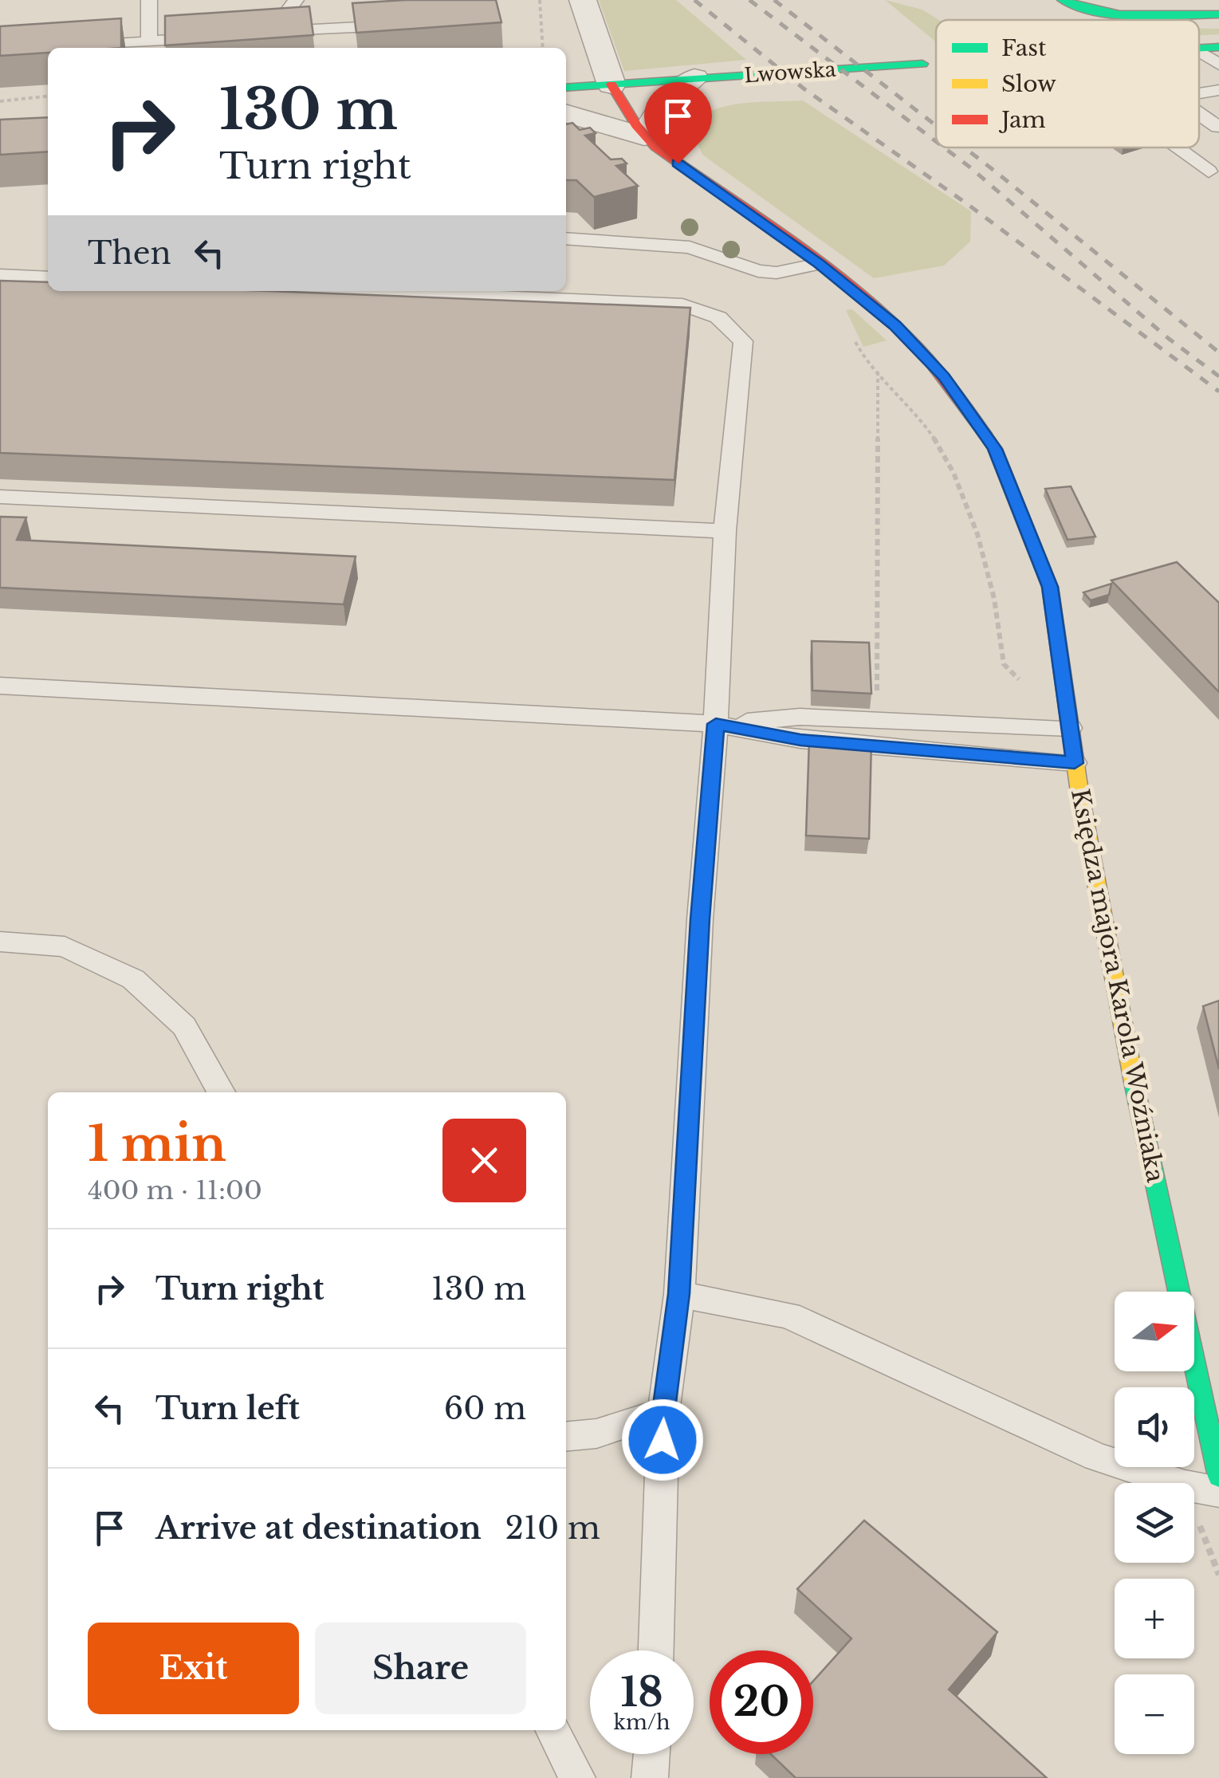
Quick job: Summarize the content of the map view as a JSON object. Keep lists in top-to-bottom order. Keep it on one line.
{"streets":{"street":["Lwowska","Księdza majora Karola Woźniaka"]},"crossings":[["Lwowska","Księdza majora Karola Woźniaka"]],"legend":["Fast","Slow","Jam"],"north":"right","page":{"turn":["130 m","Turn right"],"then":"Then","heading":["1 min","400 m · 11:00"],"list":[{"name":"Turn right","value":"130 m"},{"name":"Turn left","value":"60 m"},{"name":"Arrive at destination","value":"210 m"}],"map_buttons":["+","−"],"buttons":["Exit","Share"],"speed":"18 km/h","limit":"20"}}
